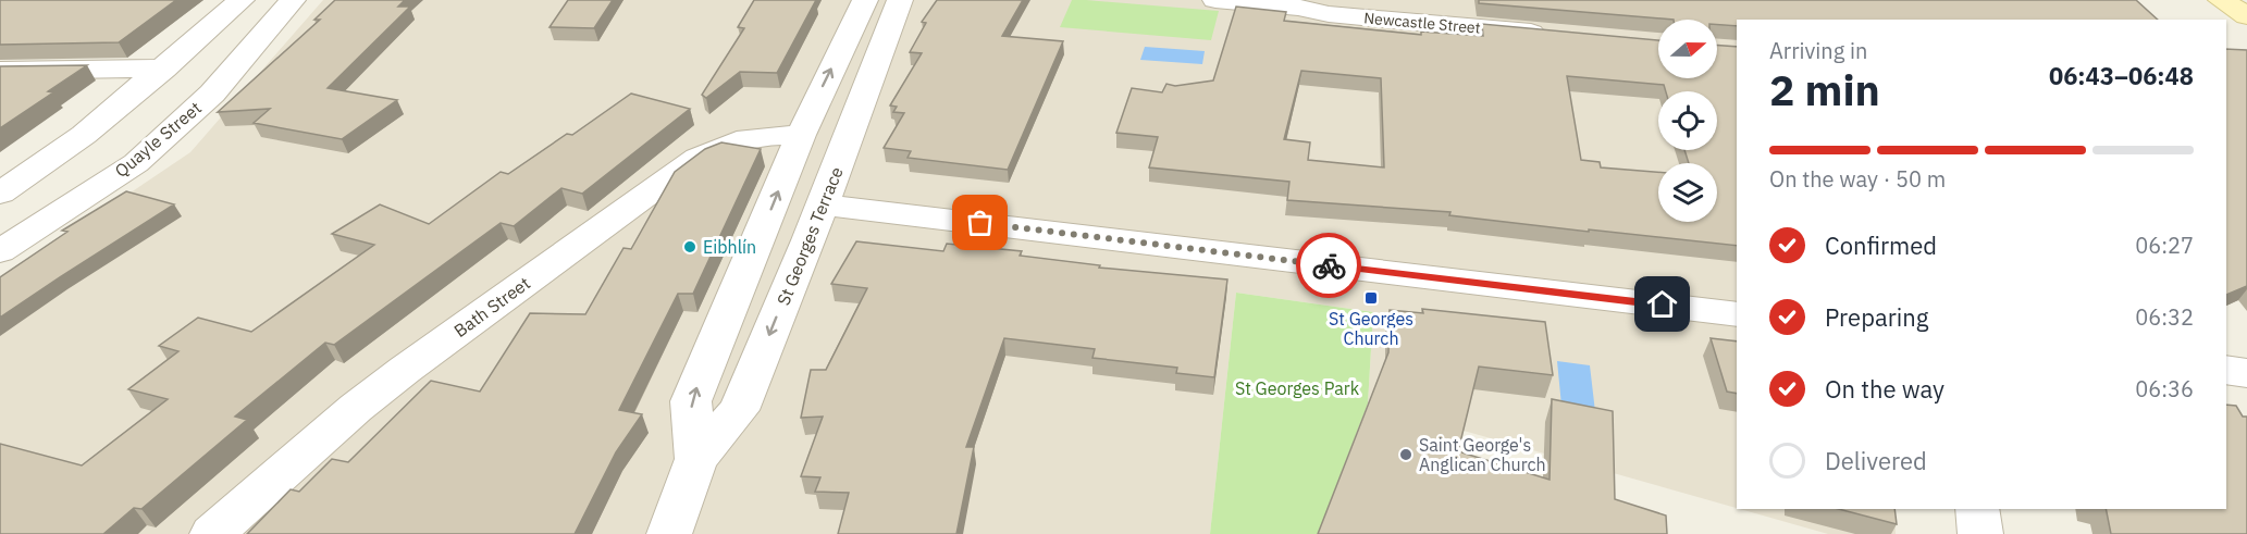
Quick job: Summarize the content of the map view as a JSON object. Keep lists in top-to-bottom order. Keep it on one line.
{"streets":{"street":["Newcastle Street","Quayle Street","St Georges Terrace","Bath Street"]},"crossings":[["St Georges Terrace","Bath Street"]],"parks":["St Georges Park"],"places":{"other":["Eibhlín","Saint George's Anglican Church"],"transit":["St Georges Church"]},"north":"right","page":{"heading":["2 min","Arriving in","06:43–06:48"],"bar":"On the way · 50 m","list":[["Confirmed","06:27"],["Preparing","06:32"],["On the way","06:36"],"Delivered"]}}
